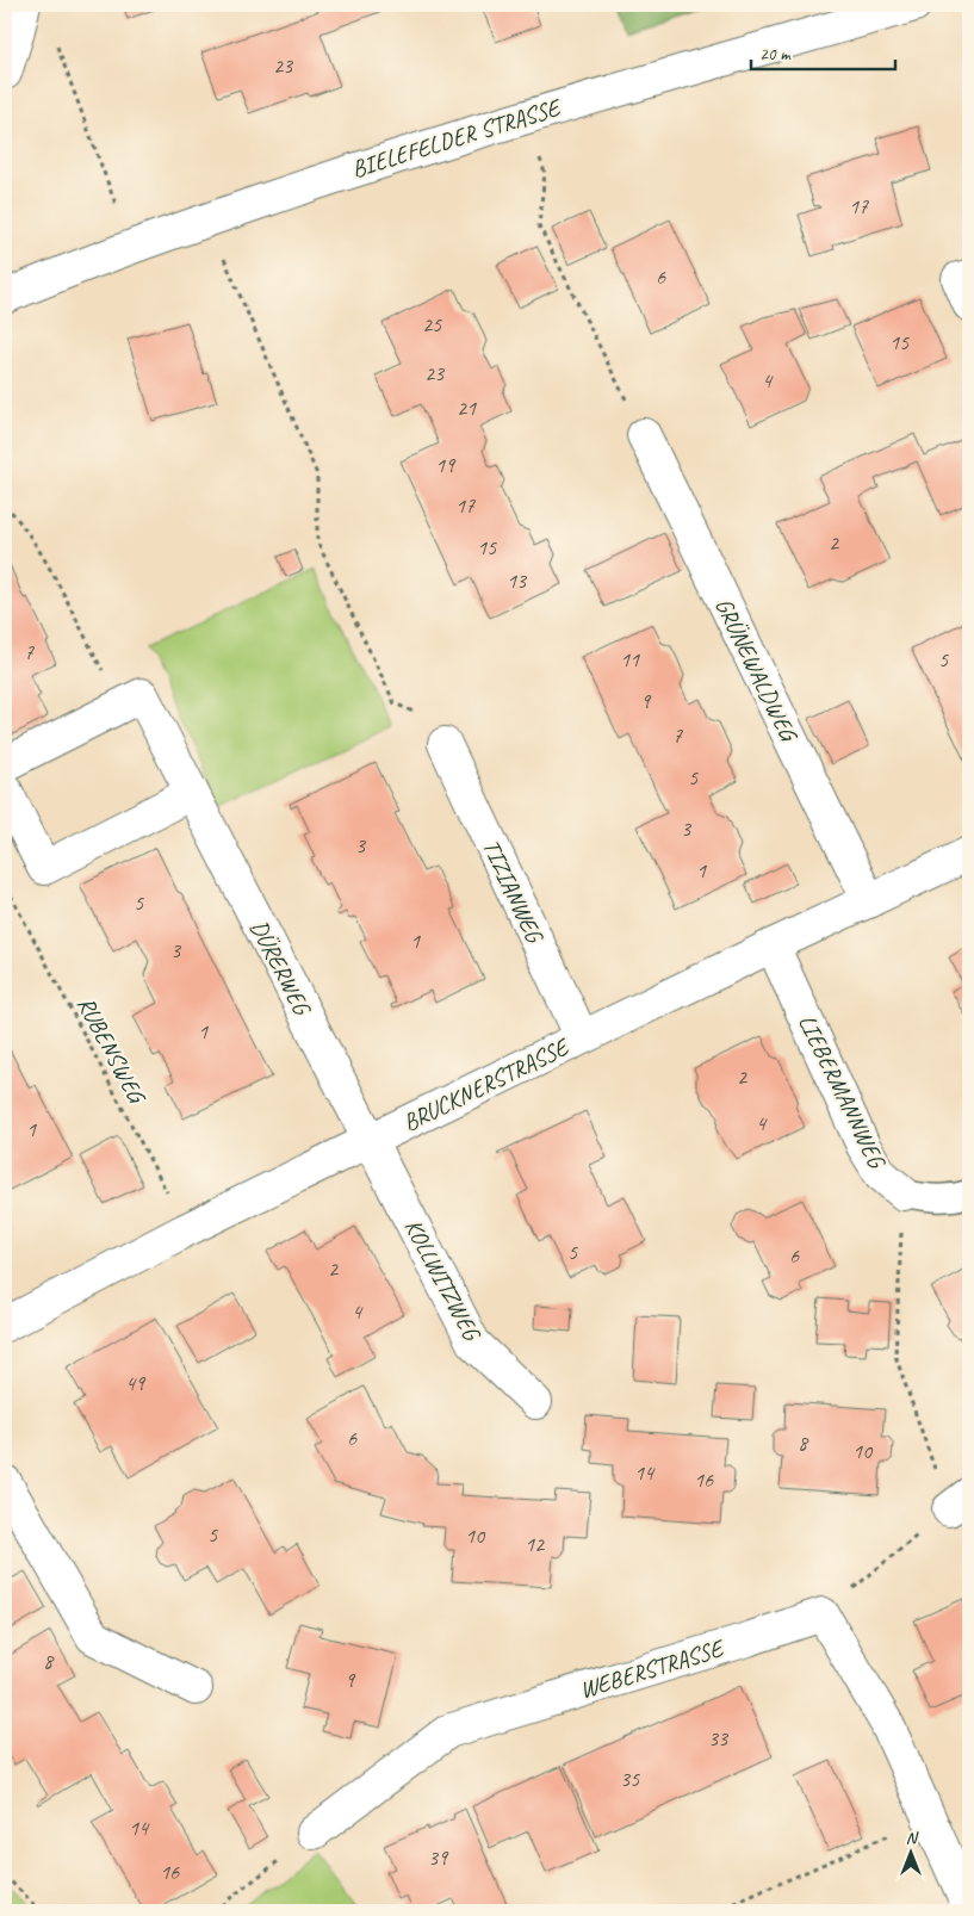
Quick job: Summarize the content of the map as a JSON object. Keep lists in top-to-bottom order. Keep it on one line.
{"streets":{"street":["BIELEFELDER STRASSE","GRÜNEWALDWEG","TIZIANWEG","DÜRERWEG","BRUCKNERSTRASSE","LIEBERMANNWEG","KOLLWITZWEG","WEBERSTRASSE"],"path":["RUBENSWEG"]},"crossings":[["GRÜNEWALDWEG","BRUCKNERSTRASSE"],["TIZIANWEG","BRUCKNERSTRASSE"],["DÜRERWEG","BRUCKNERSTRASSE"],["DÜRERWEG","KOLLWITZWEG"],["RUBENSWEG","BRUCKNERSTRASSE"],["BRUCKNERSTRASSE","LIEBERMANNWEG"],["BRUCKNERSTRASSE","KOLLWITZWEG"]],"house_numbers":["23","17","6","25","15","23","4","21","19","17","2","15","13","7","11","5","9","7","5","3","3","1","5","1","3","1","2","4","1","5","6","2","4","49","6","8","10","14","16","5","10","12","8","9","33","35","14","39","16"],"scale_bar":"20 m","north":"top"}
